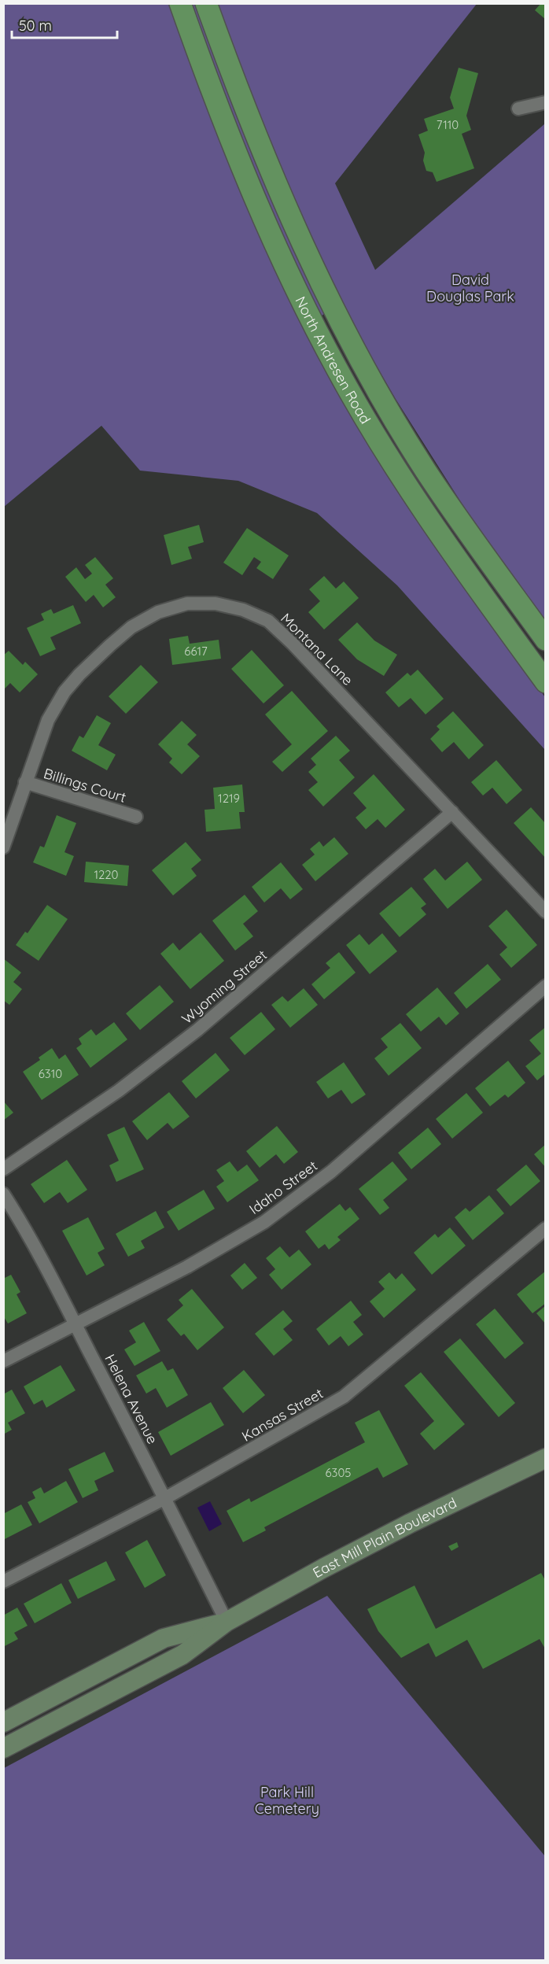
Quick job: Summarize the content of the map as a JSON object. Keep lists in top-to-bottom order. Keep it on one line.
{"streets":{"main road":["North Andresen Road","East Mill Plain Boulevard"],"street":["Montana Lane","Billings Court","Wyoming Street","Idaho Street","Helena Avenue","Kansas Street"]},"crossings":[["Montana Lane","Billings Court"],["Montana Lane","Wyoming Street"],["Idaho Street","Helena Avenue"],["Helena Avenue","Kansas Street"],["Helena Avenue","East Mill Plain Boulevard"]],"parks":["David Douglas Park","Park Hill Cemetery"],"house_numbers":["7110","6617","1219","1220","6310","6305"],"scale_bar":"50 m"}
